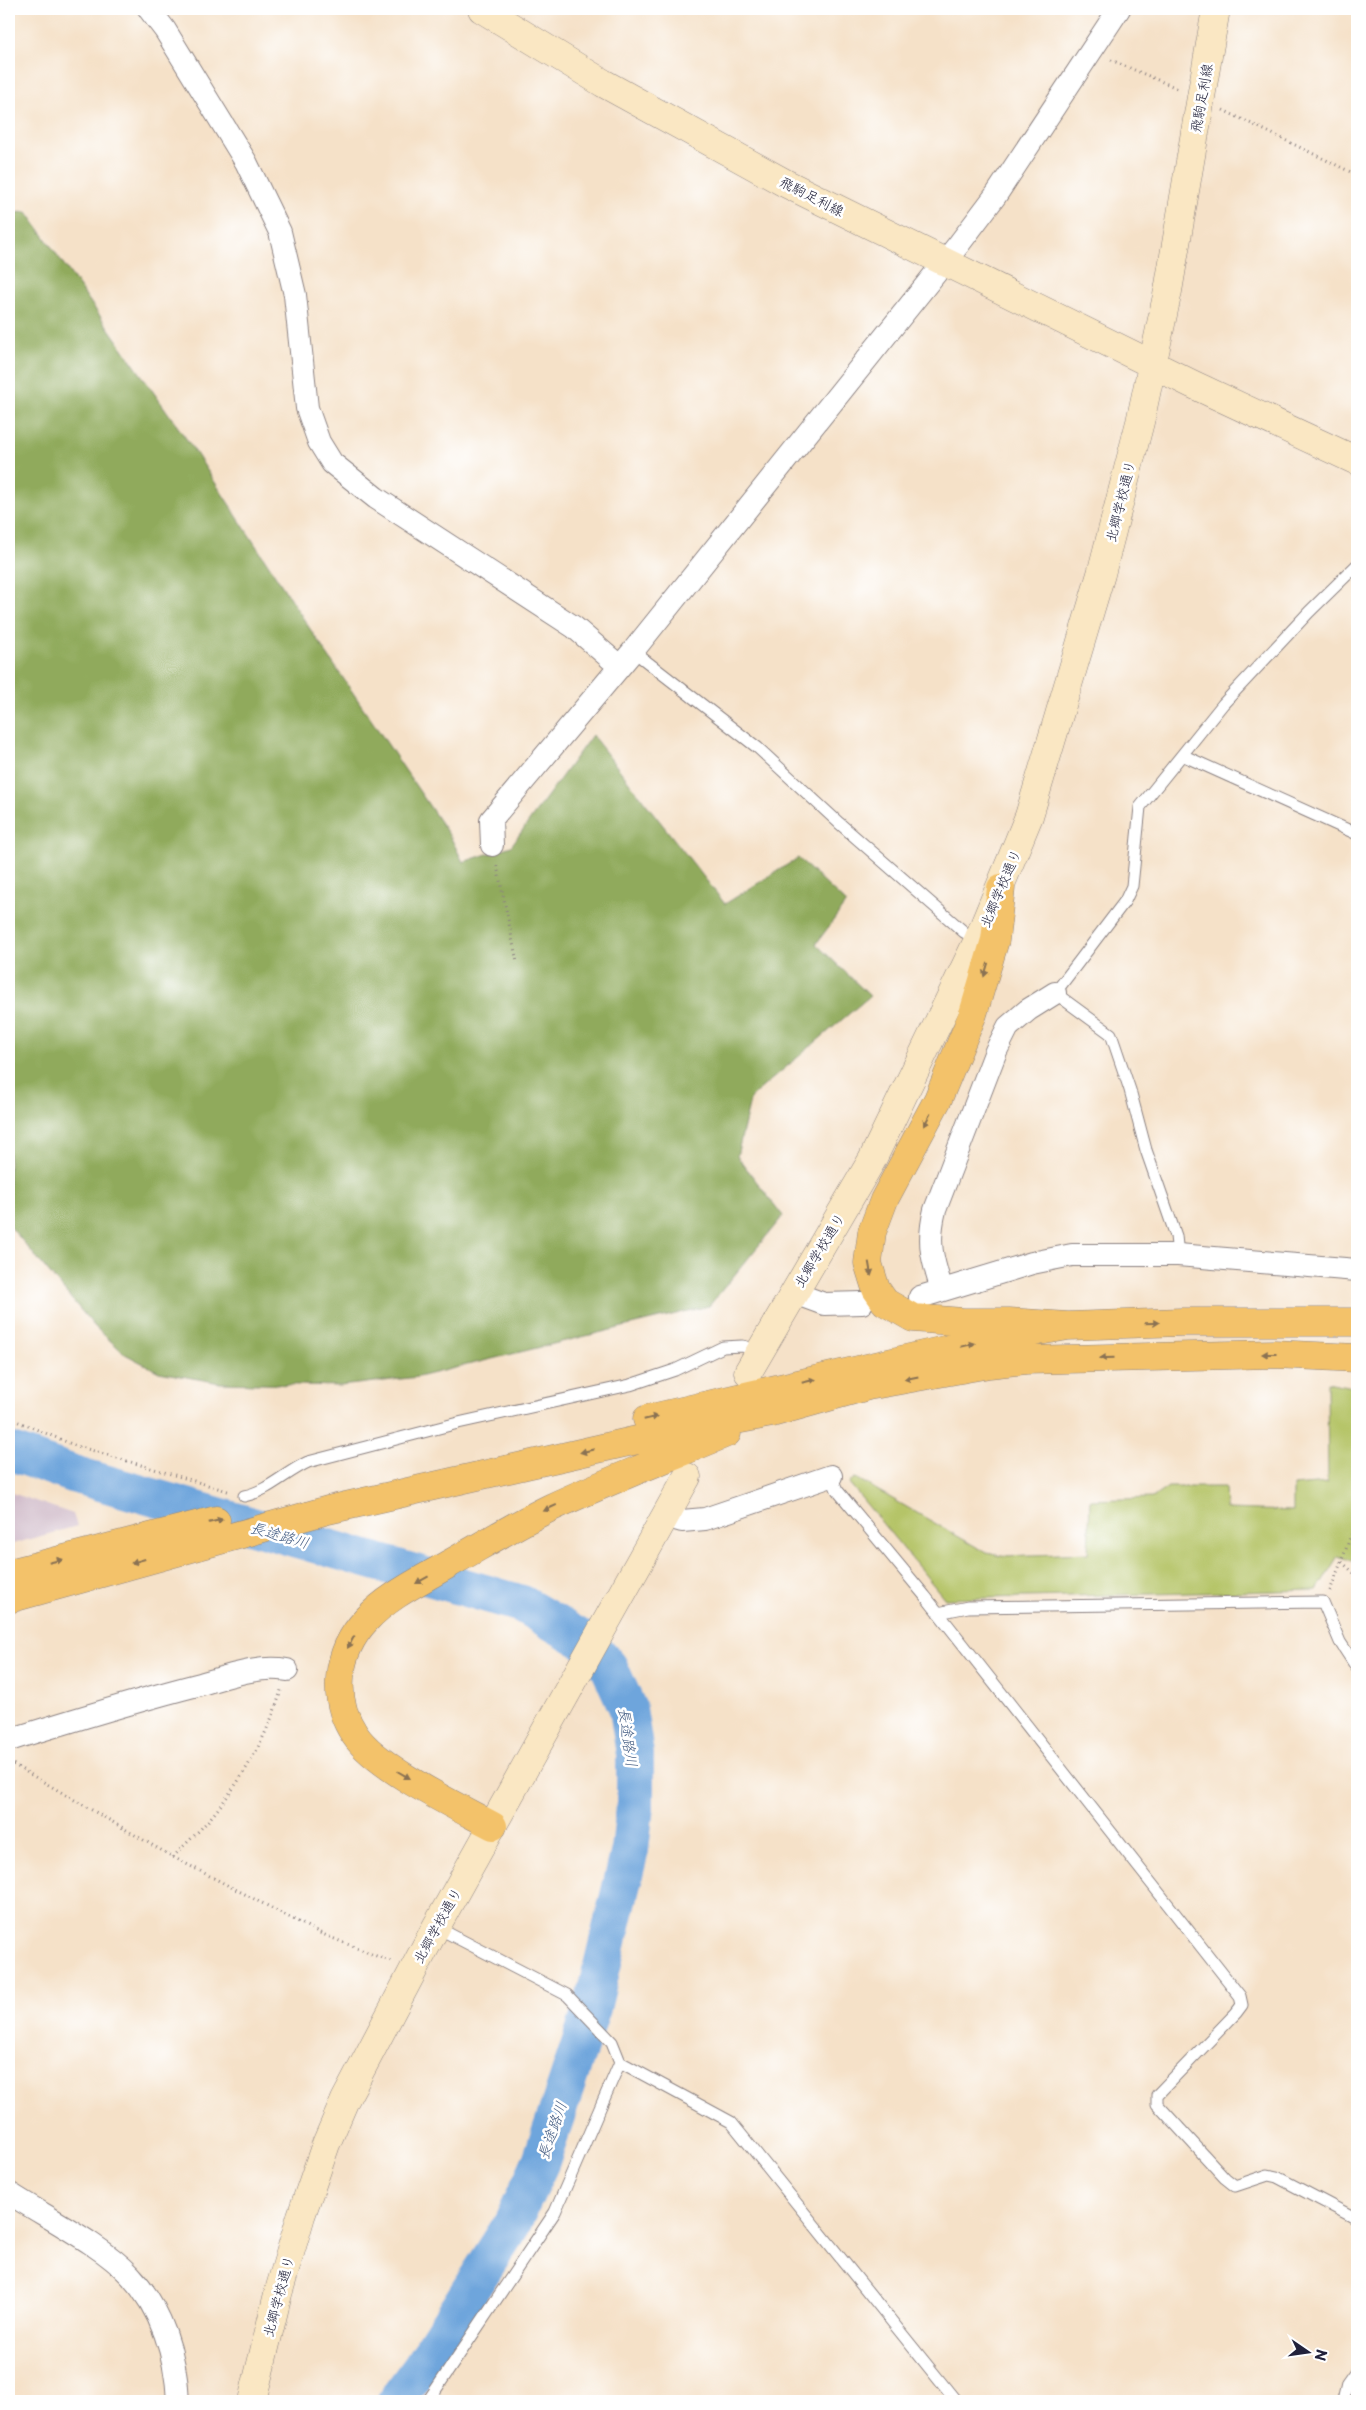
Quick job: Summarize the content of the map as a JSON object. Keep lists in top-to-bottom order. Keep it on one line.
{"streets":{"street":["飛駒足利線","北郷学校通り"]},"crossings":[["飛駒足利線","北郷学校通り"]],"water":["長途路川"],"north":"right"}
